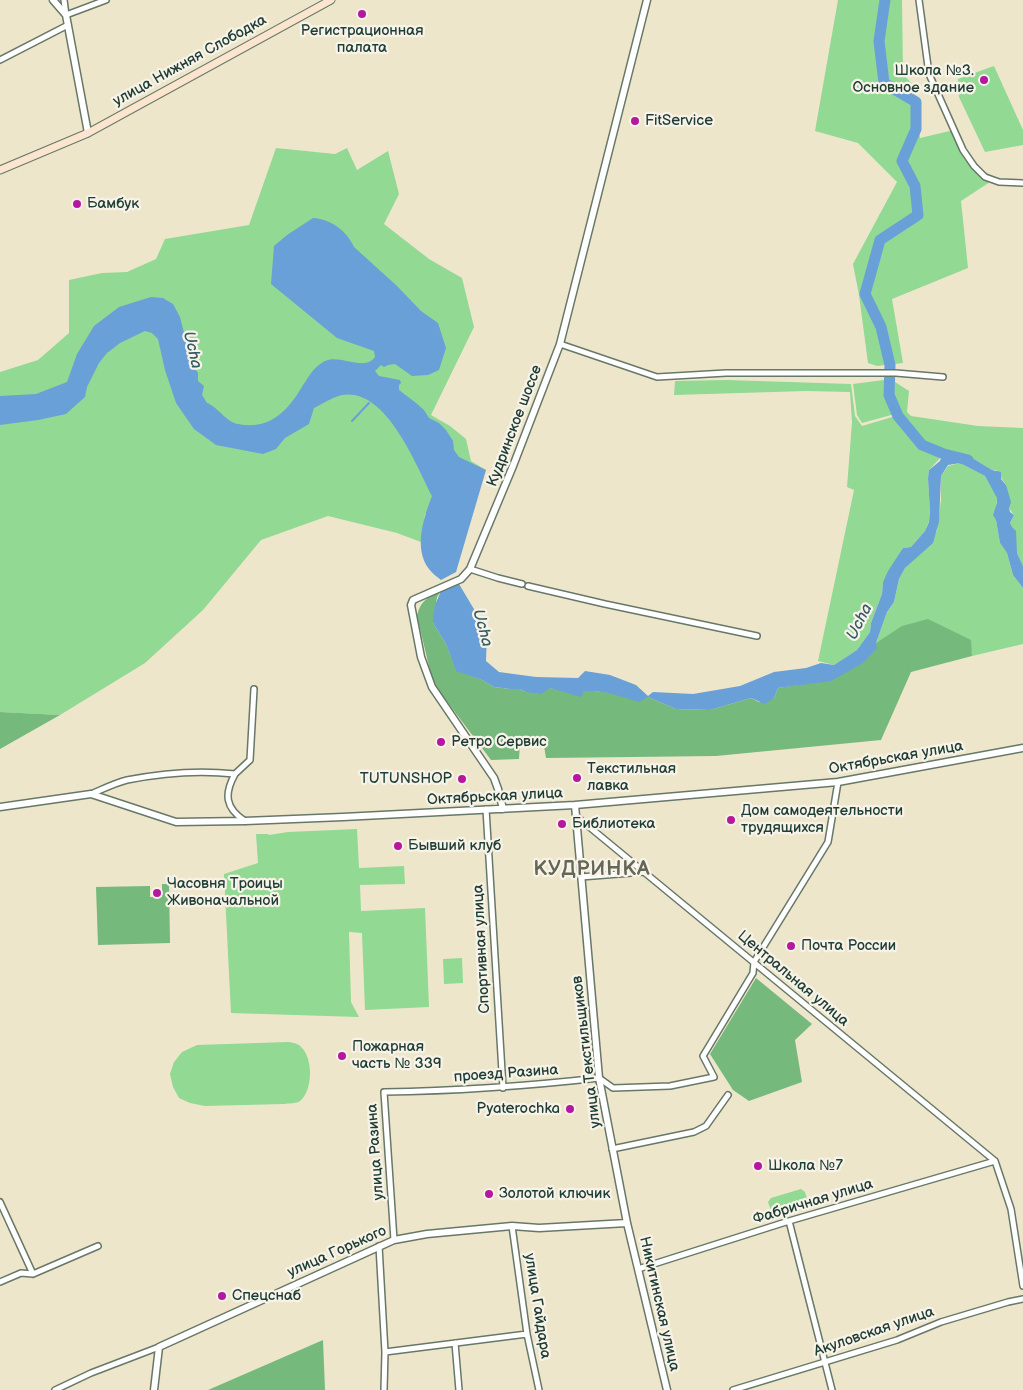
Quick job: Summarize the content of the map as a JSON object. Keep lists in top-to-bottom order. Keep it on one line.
{"streets":{"main road":["улица Нижняя Слободка"],"street":["Кудринское шоссе","Октябрьская улица","Спортивная улица","Центральная улица","улица Текстильщиков","проезд Разина","улица Разина","Фабричная улица","улица Горького","Никитинская улица","улица Гайдара","Акуловская улица"]},"crossings":[["Кудринское шоссе","Октябрьская улица"],["Октябрьская улица","Спортивная улица"],["Октябрьская улица","улица Текстильщиков"],["Спортивная улица","проезд Разина"],["Центральная улица","улица Текстильщиков"],["Центральная улица","Фабричная улица"],["улица Текстильщиков","проезд Разина"],["улица Текстильщиков","улица Горького"],["улица Текстильщиков","Никитинская улица"],["проезд Разина","улица Разина"],["улица Разина","улица Горького"],["Фабричная улица","Никитинская улица"],["улица Горького","Никитинская улица"],["улица Горького","улица Гайдара"]],"districts":["КУДРИНКА"],"water":["Ucha"],"places":["Регистрационная палата","Школа №3. Основное здание","FitService","Бамбук","Ретро Сервис","Текстильная лавка","TUTUNSHOP","Дом самодеятельности трудящихся","Библиотека","Бывший клуб","Часовня Троицы Живоначальной","Почта России","Пожарная часть № 339","Pyaterochka","Школа №7","Золотой ключик","Спецснаб"]}
